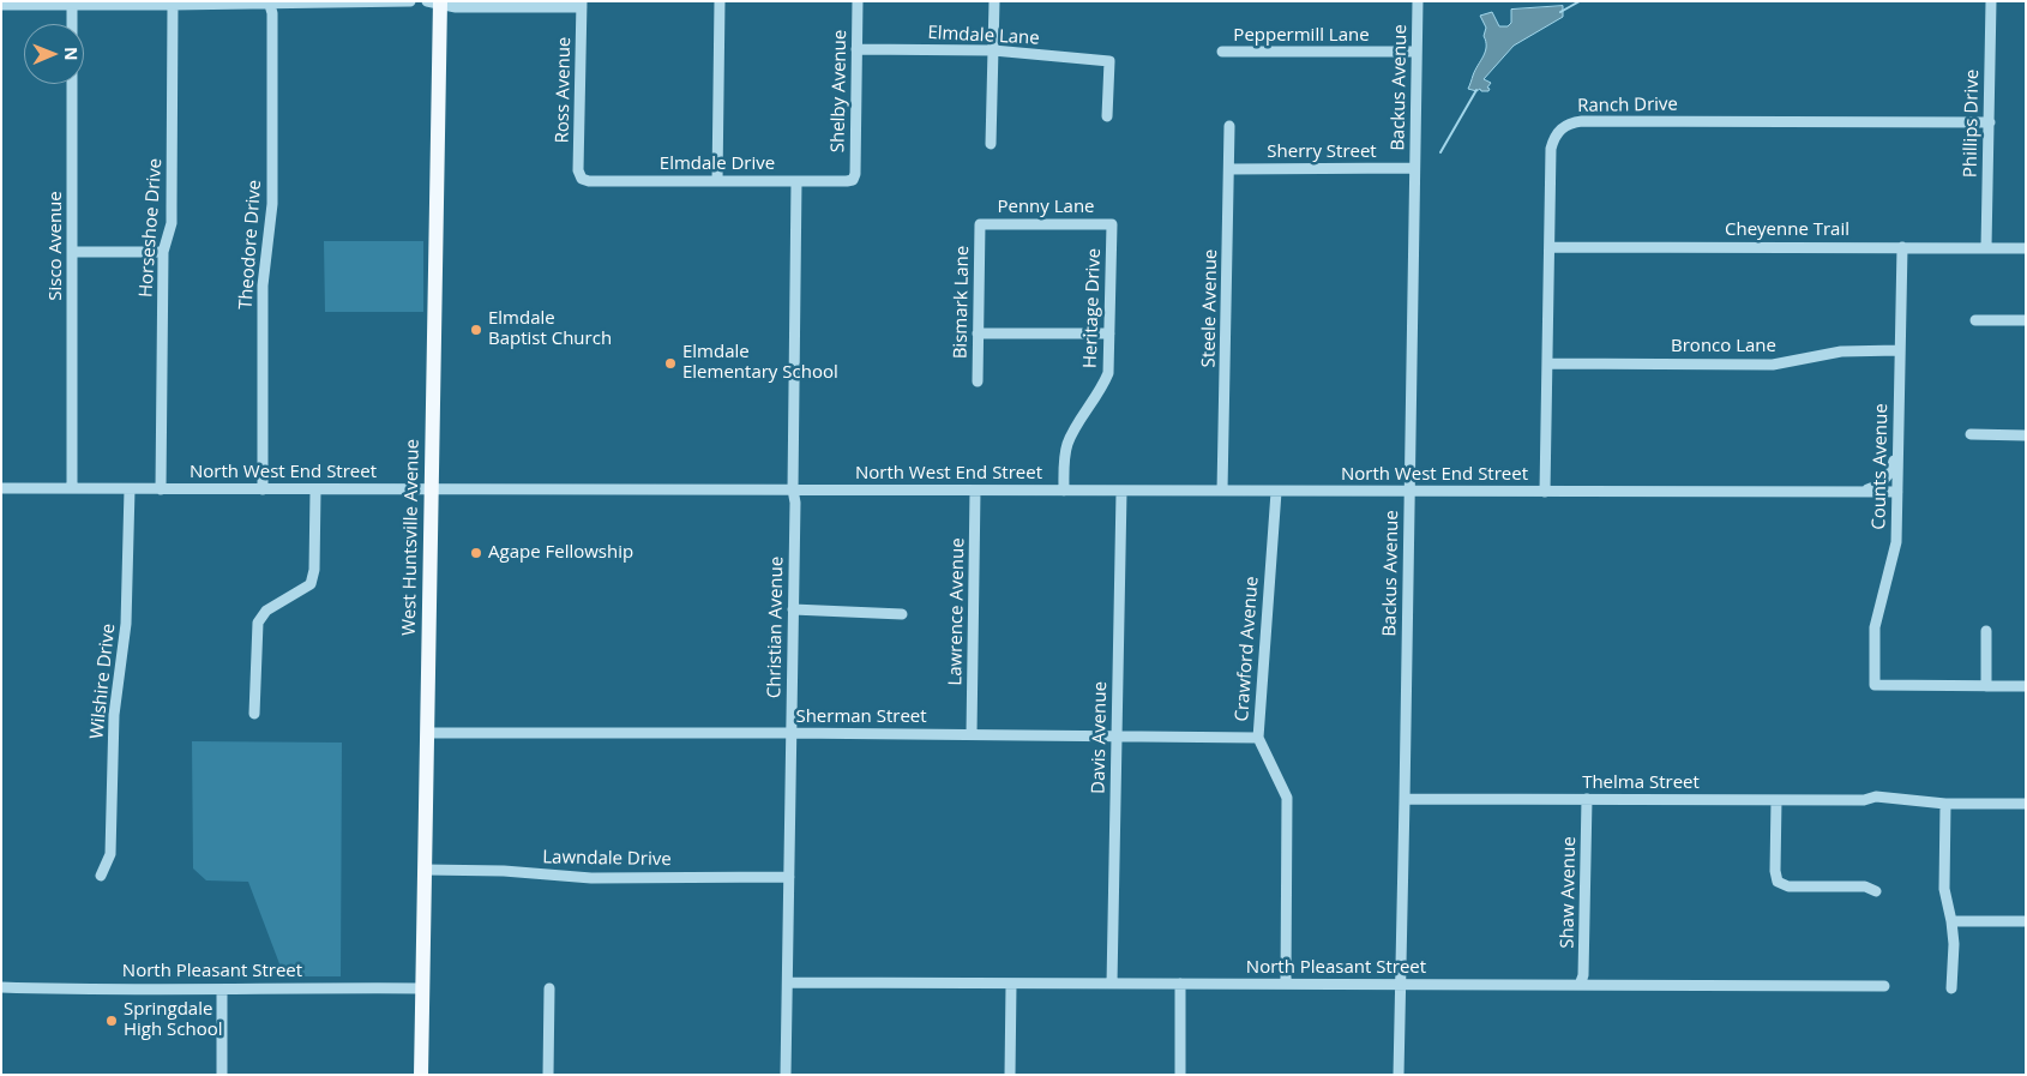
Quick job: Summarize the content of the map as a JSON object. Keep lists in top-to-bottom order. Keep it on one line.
{"streets":{"main road":["West Huntsville Avenue"],"street":["Elmdale Lane","Peppermill Lane","Backus Avenue","Ross Avenue","Shelby Avenue","Ranch Drive","Phillips Drive","Sherry Street","Elmdale Drive","Penny Lane","Horseshoe Drive","Cheyenne Trail","Theodore Drive","Sisco Avenue","Bismark Lane","Heritage Drive","Steele Avenue","Bronco Lane","Counts Avenue","North West End Street","Lawrence Avenue","Christian Avenue","Crawford Avenue","Wilshire Drive","Sherman Street","Davis Avenue","Thelma Street","Lawndale Drive","Shaw Avenue","North Pleasant Street"]},"crossings":[["Elmdale Lane","Shelby Avenue"],["Peppermill Lane","Backus Avenue"],["Backus Avenue","Sherry Street"],["Backus Avenue","North West End Street"],["Backus Avenue","Thelma Street"],["Backus Avenue","North Pleasant Street"],["Ross Avenue","Elmdale Drive"],["Shelby Avenue","Elmdale Drive"],["Ranch Drive","Phillips Drive"],["Ranch Drive","Cheyenne Trail"],["Ranch Drive","Bronco Lane"],["Ranch Drive","North West End Street"],["Phillips Drive","Cheyenne Trail"],["Sherry Street","Steele Avenue"],["Elmdale Drive","Christian Avenue"],["Penny Lane","Bismark Lane"],["Penny Lane","Heritage Drive"],["Horseshoe Drive","North West End Street"],["Cheyenne Trail","Counts Avenue"],["Theodore Drive","North West End Street"],["Sisco Avenue","North West End Street"],["Heritage Drive","North West End Street"],["Steele Avenue","North West End Street"],["Bronco Lane","Counts Avenue"],["Counts Avenue","North West End Street"],["North West End Street","West Huntsville Avenue"],["North West End Street","Lawrence Avenue"],["North West End Street","Christian Avenue"],["North West End Street","Crawford Avenue"],["North West End Street","Wilshire Drive"],["North West End Street","Davis Avenue"],["West Huntsville Avenue","Sherman Street"],["West Huntsville Avenue","Lawndale Drive"],["West Huntsville Avenue","North Pleasant Street"],["Lawrence Avenue","Sherman Street"],["Christian Avenue","Sherman Street"],["Christian Avenue","Lawndale Drive"],["Christian Avenue","North Pleasant Street"],["Crawford Avenue","Sherman Street"],["Crawford Avenue","North Pleasant Street"],["Sherman Street","Davis Avenue"],["Davis Avenue","North Pleasant Street"],["Thelma Street","Shaw Avenue"],["Shaw Avenue","North Pleasant Street"]],"places":["Elmdale Baptist Church","Elmdale Elementary School","Agape Fellowship","Springdale High School"],"north":"right"}
